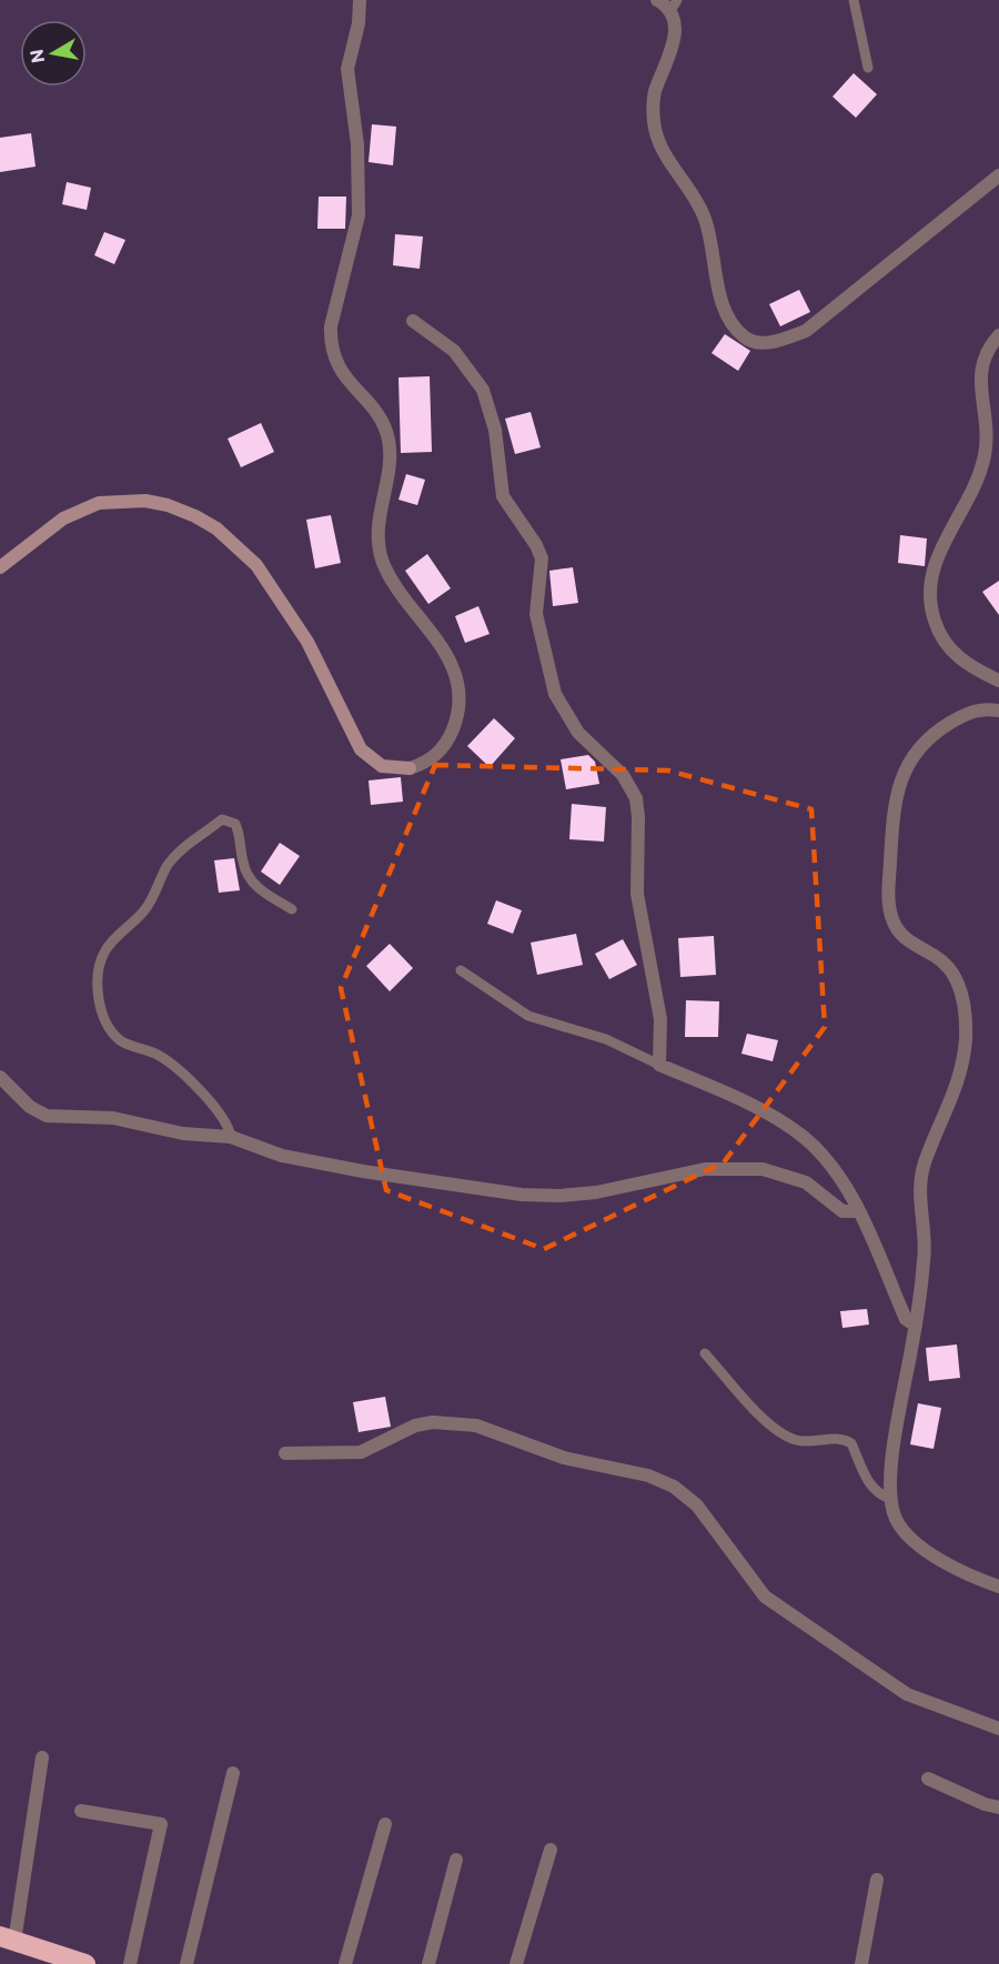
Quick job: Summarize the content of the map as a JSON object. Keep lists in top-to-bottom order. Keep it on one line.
{"north":"left"}
